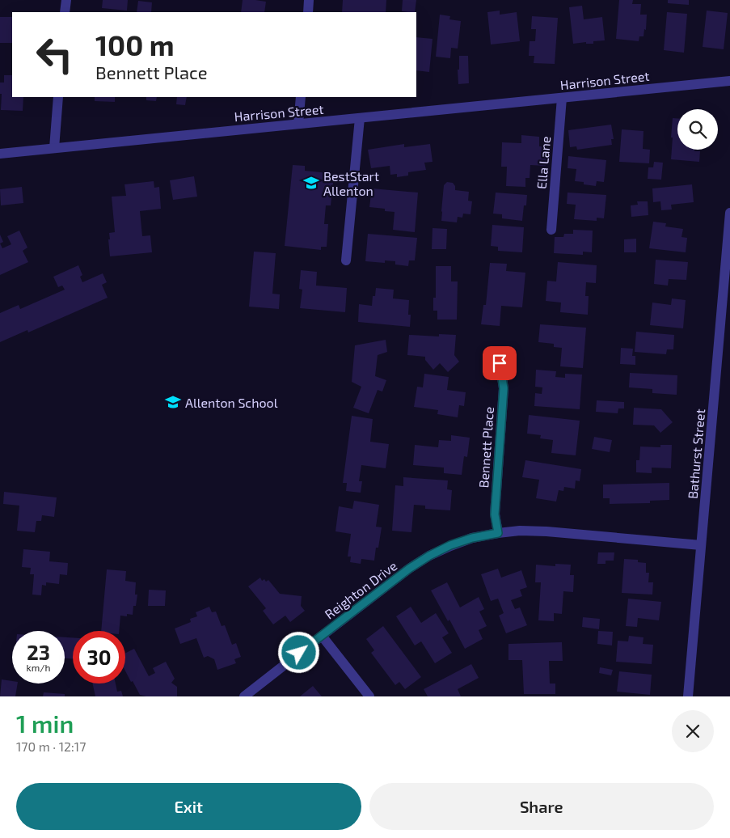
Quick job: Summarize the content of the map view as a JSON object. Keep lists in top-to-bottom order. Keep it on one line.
{"streets":{"street":["Harrison Street","Ella Lane","Bennett Place","Bathurst Street","Reighton Drive"]},"crossings":[["Harrison Street","Ella Lane"],["Bennett Place","Reighton Drive"],["Bathurst Street","Reighton Drive"]],"places":{"school or university":["BestStart Allenton","Allenton School"]},"page":{"turn":["100 m","Bennett Place"],"speed":"23 km/h","limit":"30","heading":["1 min","170 m · 12:17"],"buttons":["Exit","Share"]}}
